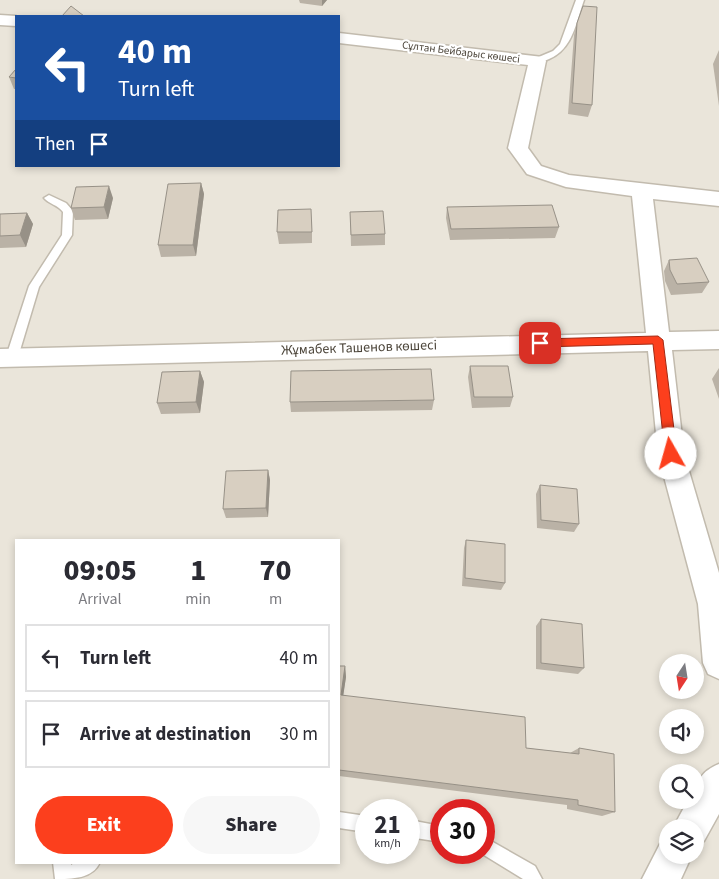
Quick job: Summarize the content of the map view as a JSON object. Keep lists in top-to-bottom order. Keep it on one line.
{"streets":{"street":["Сұлтан Бейбарыс көшесі","Жұмабек Ташенов көшесі"]},"north":"bottom","page":{"turn":["40 m","Turn left"],"then":"Then","eta":["09:05","Arrival","1","min","70","m"],"list":[{"name":"Turn left","value":"40 m"},{"name":"Arrive at destination","value":"30 m"}],"buttons":["Exit","Share"],"speed":"21 km/h","limit":"30"}}
